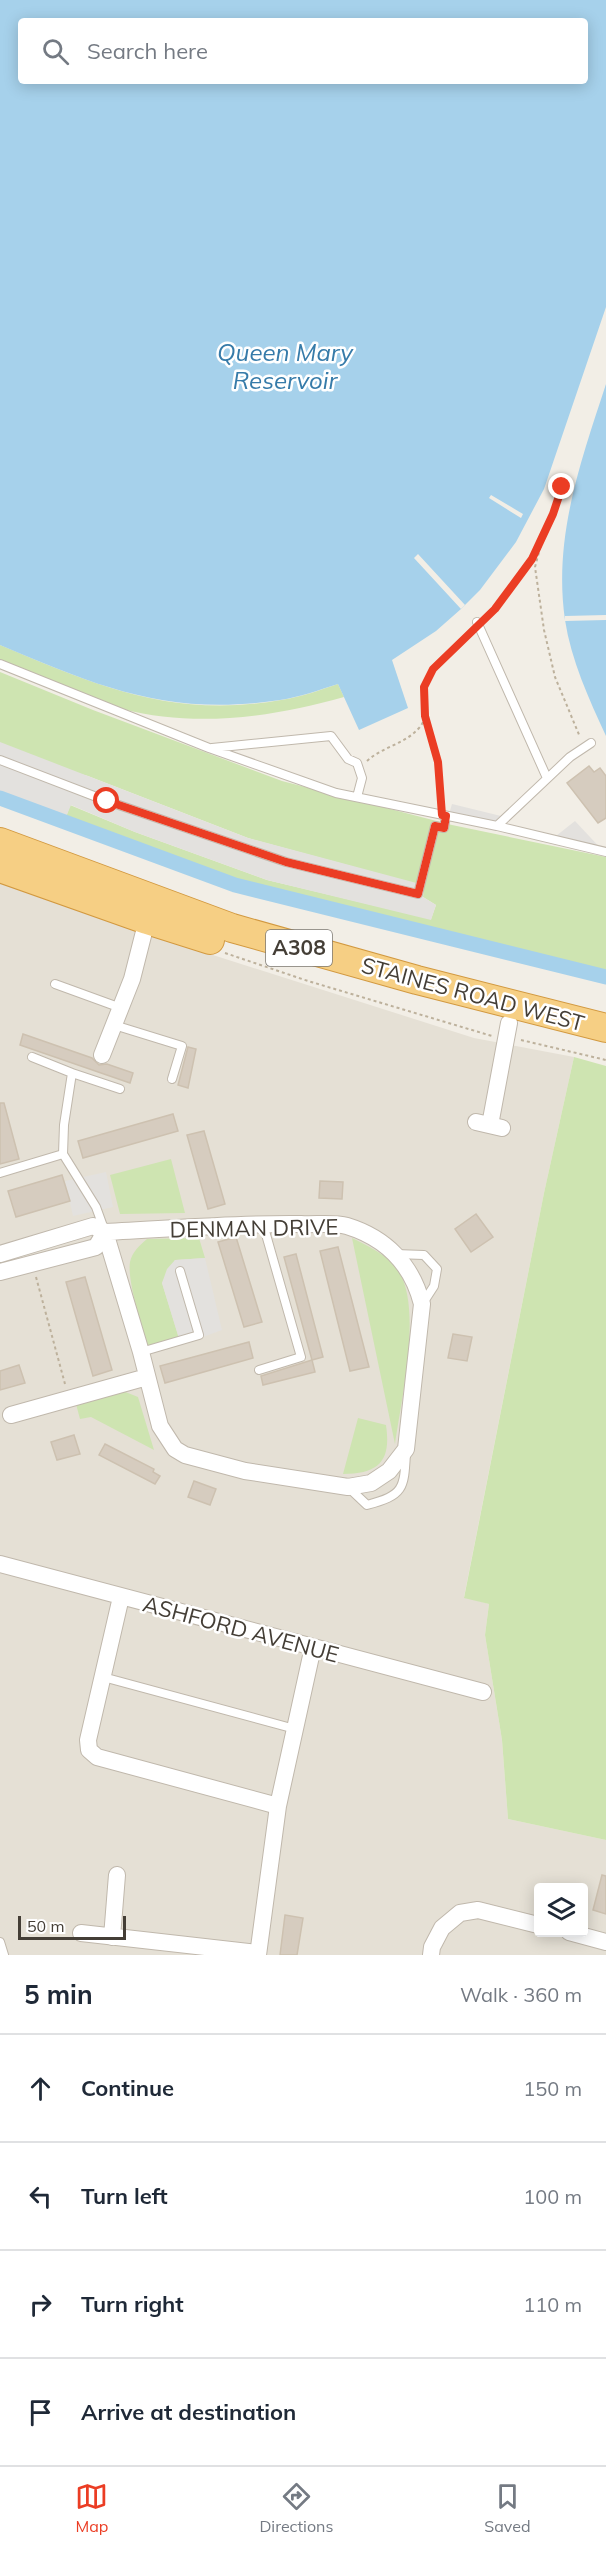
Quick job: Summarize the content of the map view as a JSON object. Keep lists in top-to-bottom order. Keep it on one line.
{"streets":{"highway":["A308","STAINES ROAD WEST"],"street":["DENMAN DRIVE","ASHFORD AVENUE"]},"water":["Queen Mary Reservoir"],"scale_bar":"50 m","page":{"search":"Search here","scale":"50 m","heading":["5 min","Walk · 360 m"],"list":[["Continue","150 m"],["Turn left","100 m"],["Turn right","110 m"],"Arrive at destination"],"nav":["Map","Directions","Saved"]}}
